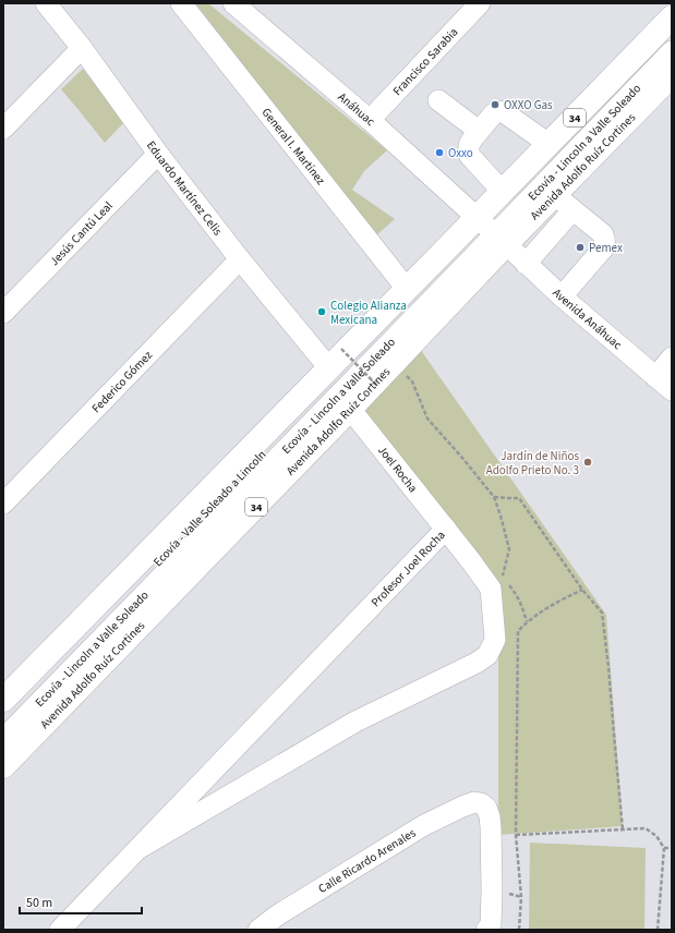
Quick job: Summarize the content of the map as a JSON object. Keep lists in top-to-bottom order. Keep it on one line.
{"streets":{"main road":["34","Avenida Adolfo Ruíz Cortines"],"street":["Francisco Sarabia","Anáhuac","Ecovía - Lincoln a Valle Soleado","General I. Martínez","Eduardo Martínez Celis","Jesús Cantú Leal","Avenida Anáhuac","Federico Gómez","Joel Rocha","Ecovía - Valle Soleado a Lincoln","Profesor Joel Rocha","Calle Ricardo Arenales"]},"crossings":[["Francisco Sarabia","Anáhuac"],["Anáhuac","Ecovía - Lincoln a Valle Soleado"],["Anáhuac","Avenida Adolfo Ruíz Cortines"],["Anáhuac","Avenida Anáhuac"],["Anáhuac","Ecovía - Valle Soleado a Lincoln"],["Ecovía - Lincoln a Valle Soleado","Avenida Adolfo Ruíz Cortines"],["Ecovía - Lincoln a Valle Soleado","Avenida Anáhuac"],["Ecovía - Lincoln a Valle Soleado","Ecovía - Valle Soleado a Lincoln"],["General I. Martínez","Avenida Adolfo Ruíz Cortines"],["Avenida Adolfo Ruíz Cortines","Eduardo Martínez Celis"],["Avenida Adolfo Ruíz Cortines","Avenida Anáhuac"],["Avenida Adolfo Ruíz Cortines","Joel Rocha"],["Avenida Adolfo Ruíz Cortines","Ecovía - Valle Soleado a Lincoln"],["Eduardo Martínez Celis","Jesús Cantú Leal"],["Eduardo Martínez Celis","Federico Gómez"],["Avenida Anáhuac","Ecovía - Valle Soleado a Lincoln"],["Joel Rocha","Profesor Joel Rocha"]],"places":["OXXO Gas","Oxxo","Pemex","Colegio Alianza Mexicana","Jardín de Niños Adolfo Prieto No. 3"],"scale_bar":"50 m"}
